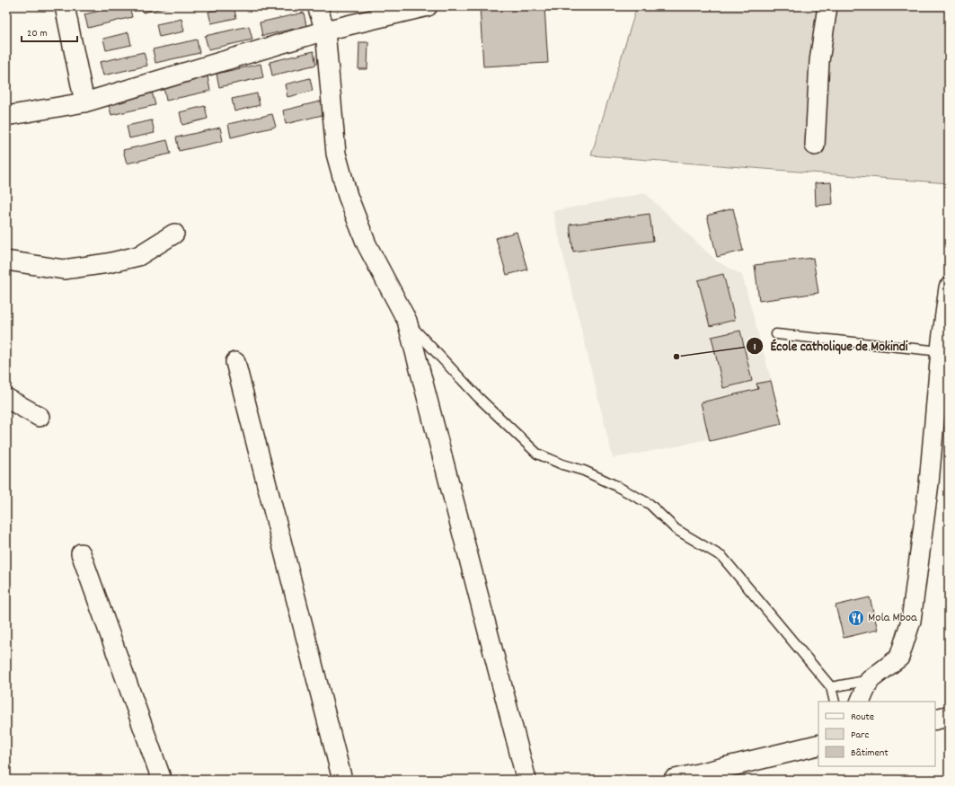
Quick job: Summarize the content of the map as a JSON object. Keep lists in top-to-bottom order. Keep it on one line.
{"places":{"other":["École catholique de Mokindi"],"restaurant":["Mola Mboa"]},"legend":["Route","Parc","Bâtiment"],"scale_bar":"20 m"}
